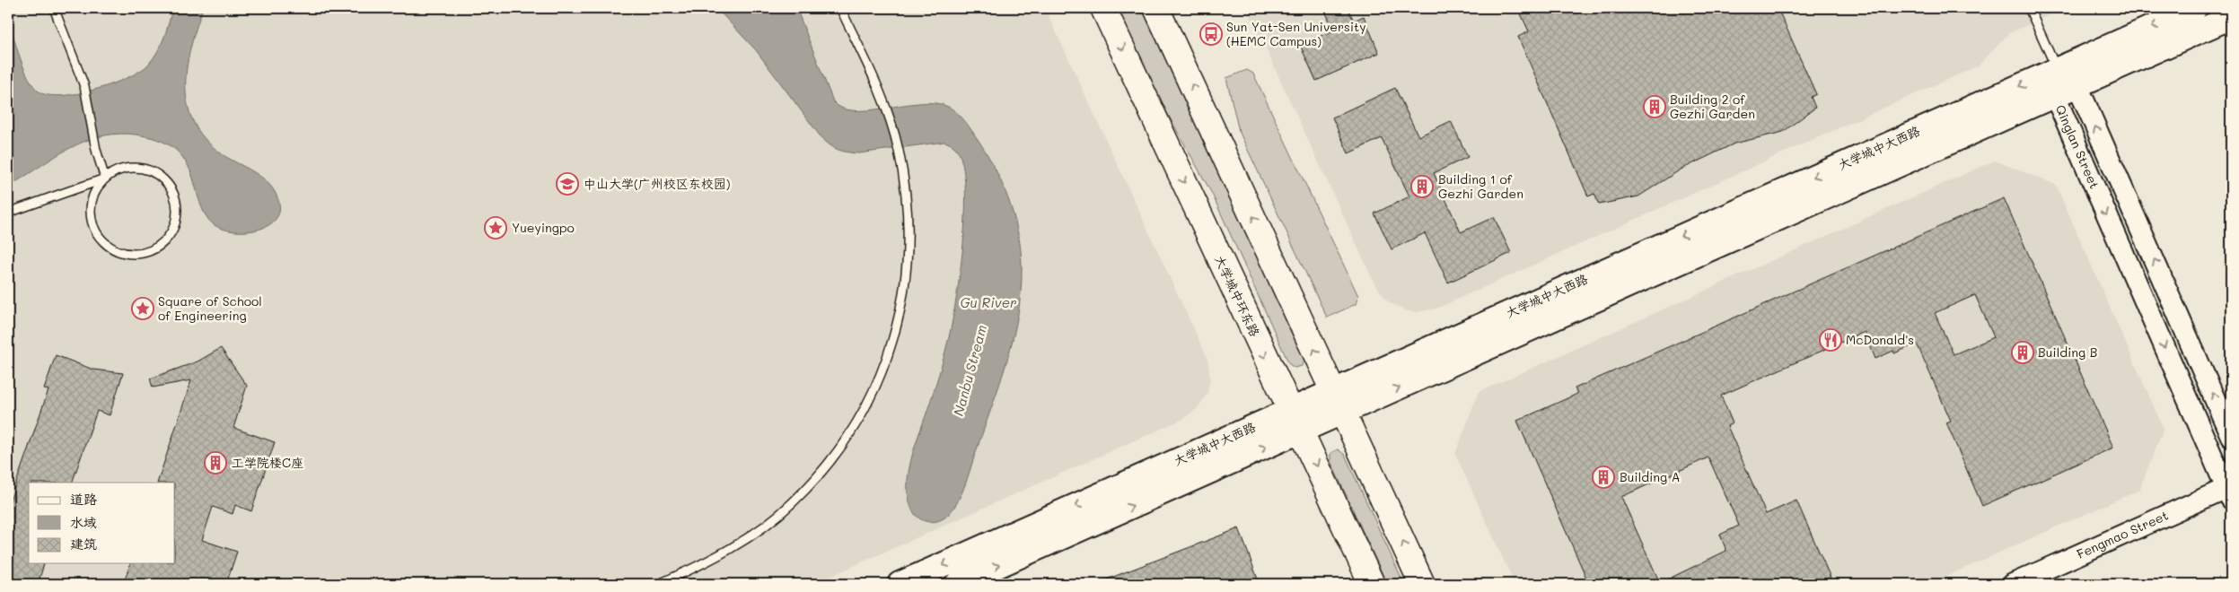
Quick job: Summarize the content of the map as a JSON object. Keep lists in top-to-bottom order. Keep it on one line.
{"streets":{"main road":["大学城中大西路","大学城中环东路"],"street":["Qinglan Street","Fengmao Street"]},"crossings":[["Qinglan Street","大学城中大西路"],["Qinglan Street","Fengmao Street"],["大学城中大西路","大学城中环东路"]],"water":["Gu River","Nanbu Stream"],"places":{"bus stop":["Sun Yat-Sen University (HEMC Campus)"],"building":["Building 2 of Gezhi Garden","Building 1 of Gezhi Garden","Building B","工学院楼C座","Building A"],"school or university":["中山大学(广州校区东校园)"],"place":["Yueyingpo","Square of School of Engineering"],"restaurant":["McDonald's"]},"legend":["道路","水域","建筑"]}
